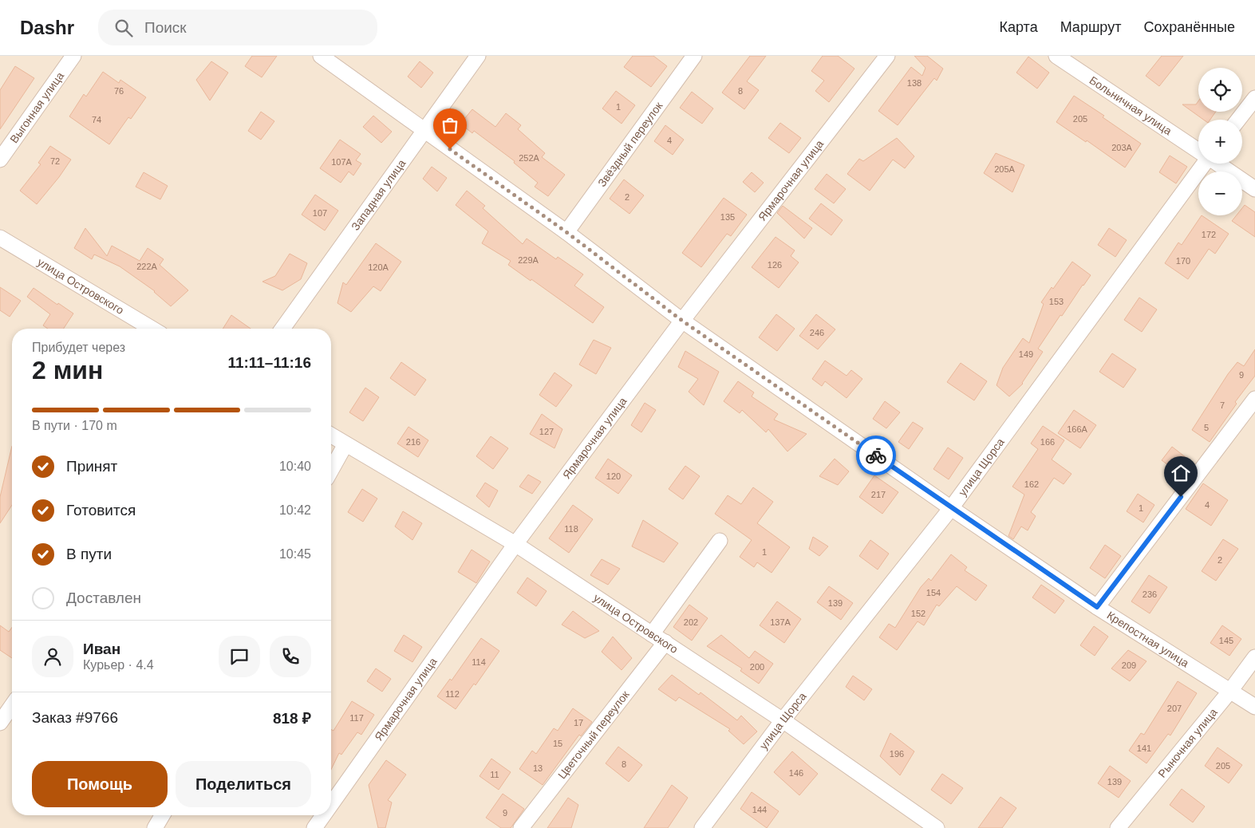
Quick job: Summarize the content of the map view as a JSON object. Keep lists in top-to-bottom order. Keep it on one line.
{"streets":{"street":["Больничная улица","Выгонная улица","Звёздный переулок","Ярмарочная улица","Западная улица","улица Островского","улица Щорса","Крепостная улица","Цветочный переулок","Рыночная улица"]},"crossings":[["Звёздный переулок","Крепостная улица"],["Ярмарочная улица","улица Островского"],["Ярмарочная улица","Крепостная улица"],["Западная улица","Крепостная улица"],["улица Островского","улица Щорса"],["улица Островского","Цветочный переулок"],["улица Щорса","Крепостная улица"],["Крепостная улица","Рыночная улица"]],"house_numbers":["138","76","8","1","205","74","4","203А","252А","72","107А","205А","2","107","135","172","229А","170","126","222А","120А","153","246","149","9","7","5","166А","127","216","166","120","162","217","4","1","118","1","2","154","236","139","152","202","137А","145","114","209","200","112","207","117","17","15","141","196","8","205","13","146","11","139","144","9"],"page":{"header":"Dashr","search":"Поиск","nav":["Карта","Маршрут","Сохранённые"],"map_buttons":["+","−"],"heading":["2 мин","Прибудет через","11:11–11:16"],"panel":["Иван","Курьер · 4.4","Заказ #9766","818 ₽"],"bar":"В пути · 170 m","list":[["Принят","10:40"],["Готовится","10:42"],["В пути","10:45"],"Доставлен"],"buttons":["Помощь","Поделиться"]}}
